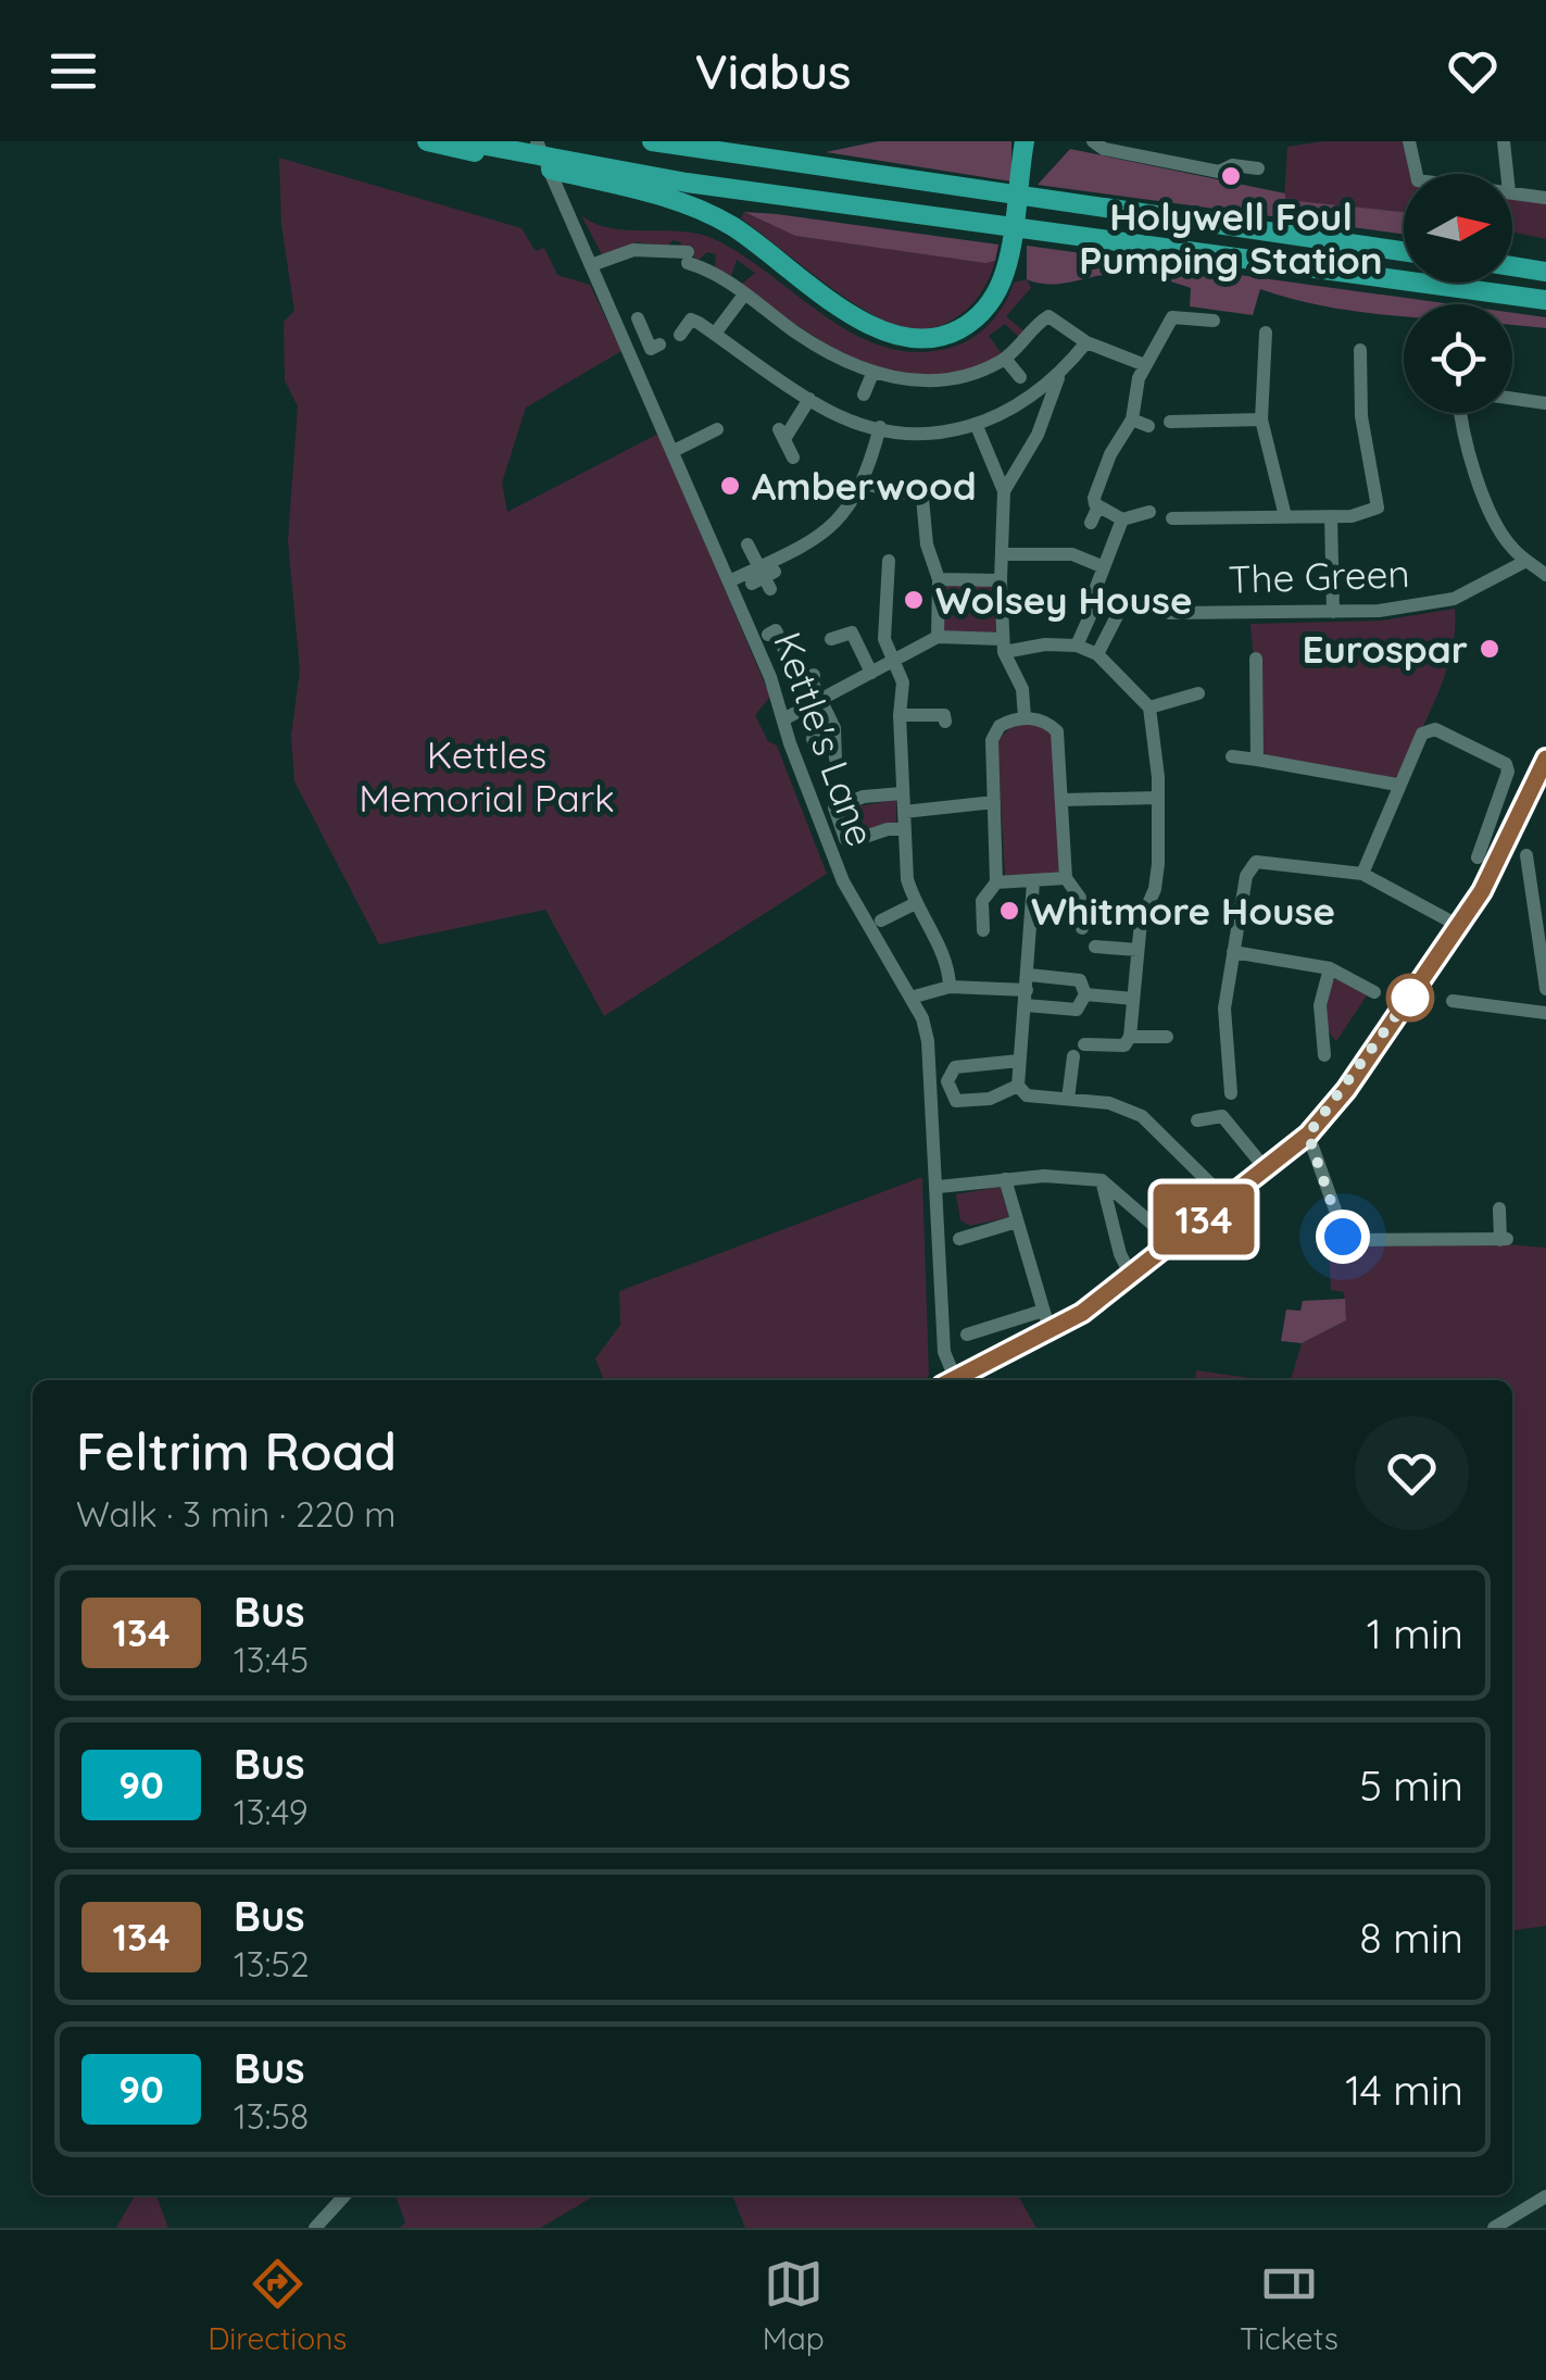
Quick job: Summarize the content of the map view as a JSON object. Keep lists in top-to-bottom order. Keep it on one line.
{"streets":{"street":["The Green","Kettle's Lane"]},"parks":["Kettles Memorial Park"],"places":["Holywell Foul Pumping Station","Amberwood","Wolsey House","Eurospar","Whitmore House"],"lines":["bus line 134"],"north":"right","page":{"header":"Viabus","on_map":"134","heading":["Feltrim Road","Walk · 3 min · 220 m"],"list":[{"mark":"134","name":"Bus","note":"13:45","value":"1 min"},{"mark":"90","name":"Bus","note":"13:49","value":"5 min"},{"mark":"134","name":"Bus","note":"13:52","value":"8 min"},{"mark":"90","name":"Bus","note":"13:58","value":"14 min"}],"tabs":["Directions","Map","Tickets"]}}
